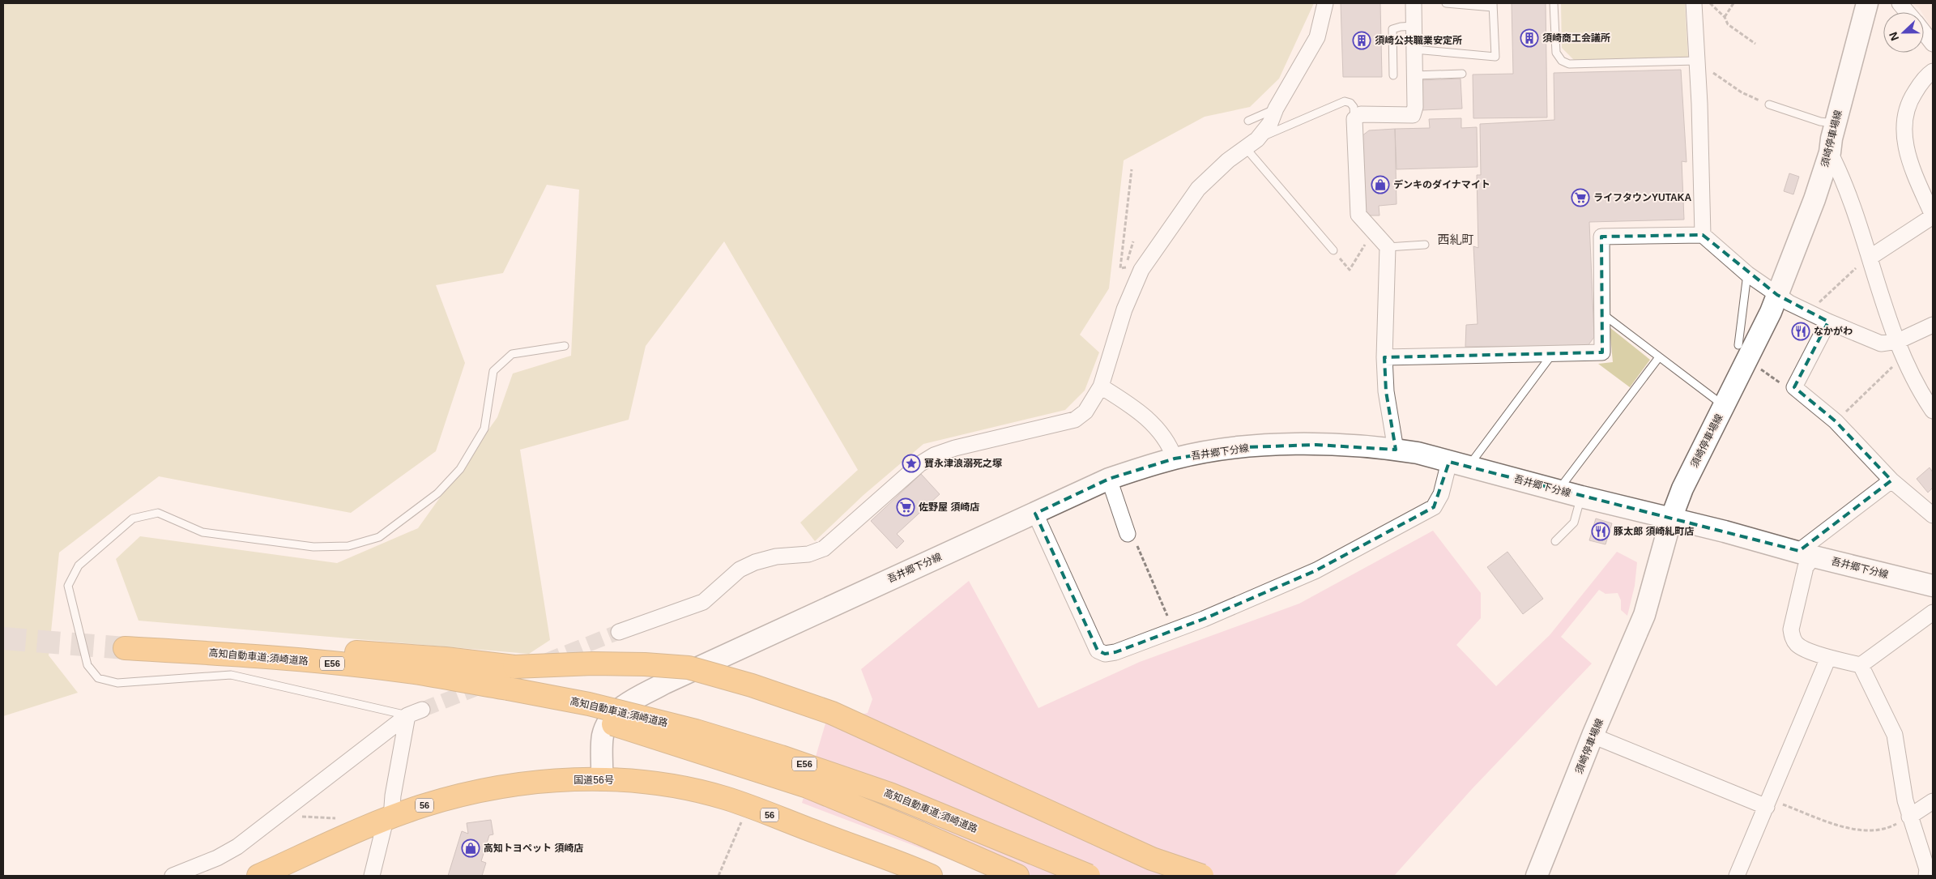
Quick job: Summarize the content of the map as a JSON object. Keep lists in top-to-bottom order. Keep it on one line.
{"streets":{"highway":["高知自動車道;須崎道路","E56","国道56号","56"],"main road":["須崎停車場線","吾井郷下分線"]},"crossings":[["須崎停車場線","吾井郷下分線"],["吾井郷下分線","国道56号"]],"districts":["西糺町"],"places":{"building":["須崎商工会議所","須崎公共職業安定所"],"shop":["デンキのダイナマイト","高知トヨペット 須崎店"],"supermarket":["ライフタウンYUTAKA","佐野屋 須崎店"],"restaurant":["なかがわ","豚太郎 須崎糺町店"],"place":["寶永津浪溺死之塚"]},"north":"left"}
